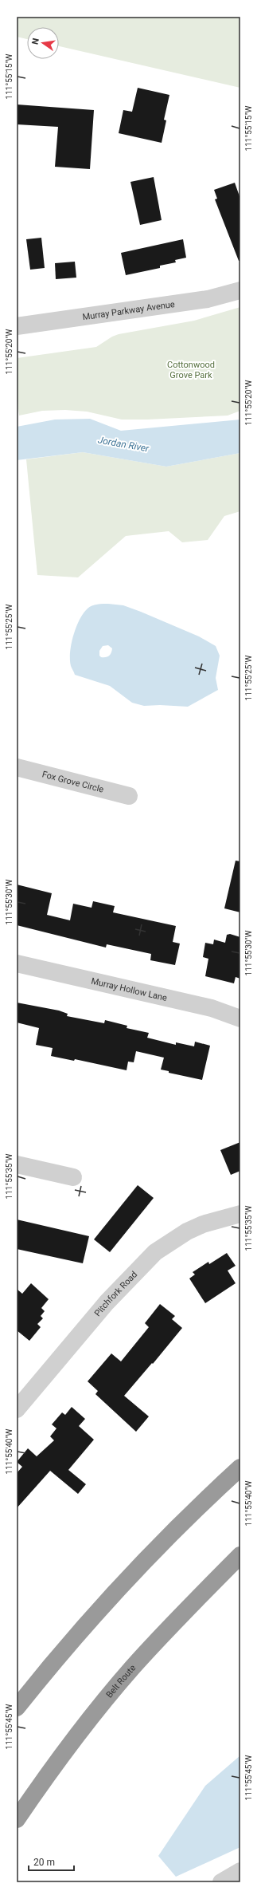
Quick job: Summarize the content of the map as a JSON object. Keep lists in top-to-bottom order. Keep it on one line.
{"streets":{"highway":["Belt Route"],"street":["Murray Parkway Avenue","Fox Grove Circle","Murray Hollow Lane","Pitchfork Road"]},"water":["Jordan River"],"parks":["Cottonwood Grove Park"],"scale_bar":"20 m","north":"left","coordinates":["111°55'15\"W","111°55'20\"W","111°55'25\"W","111°55'30\"W","111°55'35\"W","111°55'40\"W","111°55'45\"W"]}
